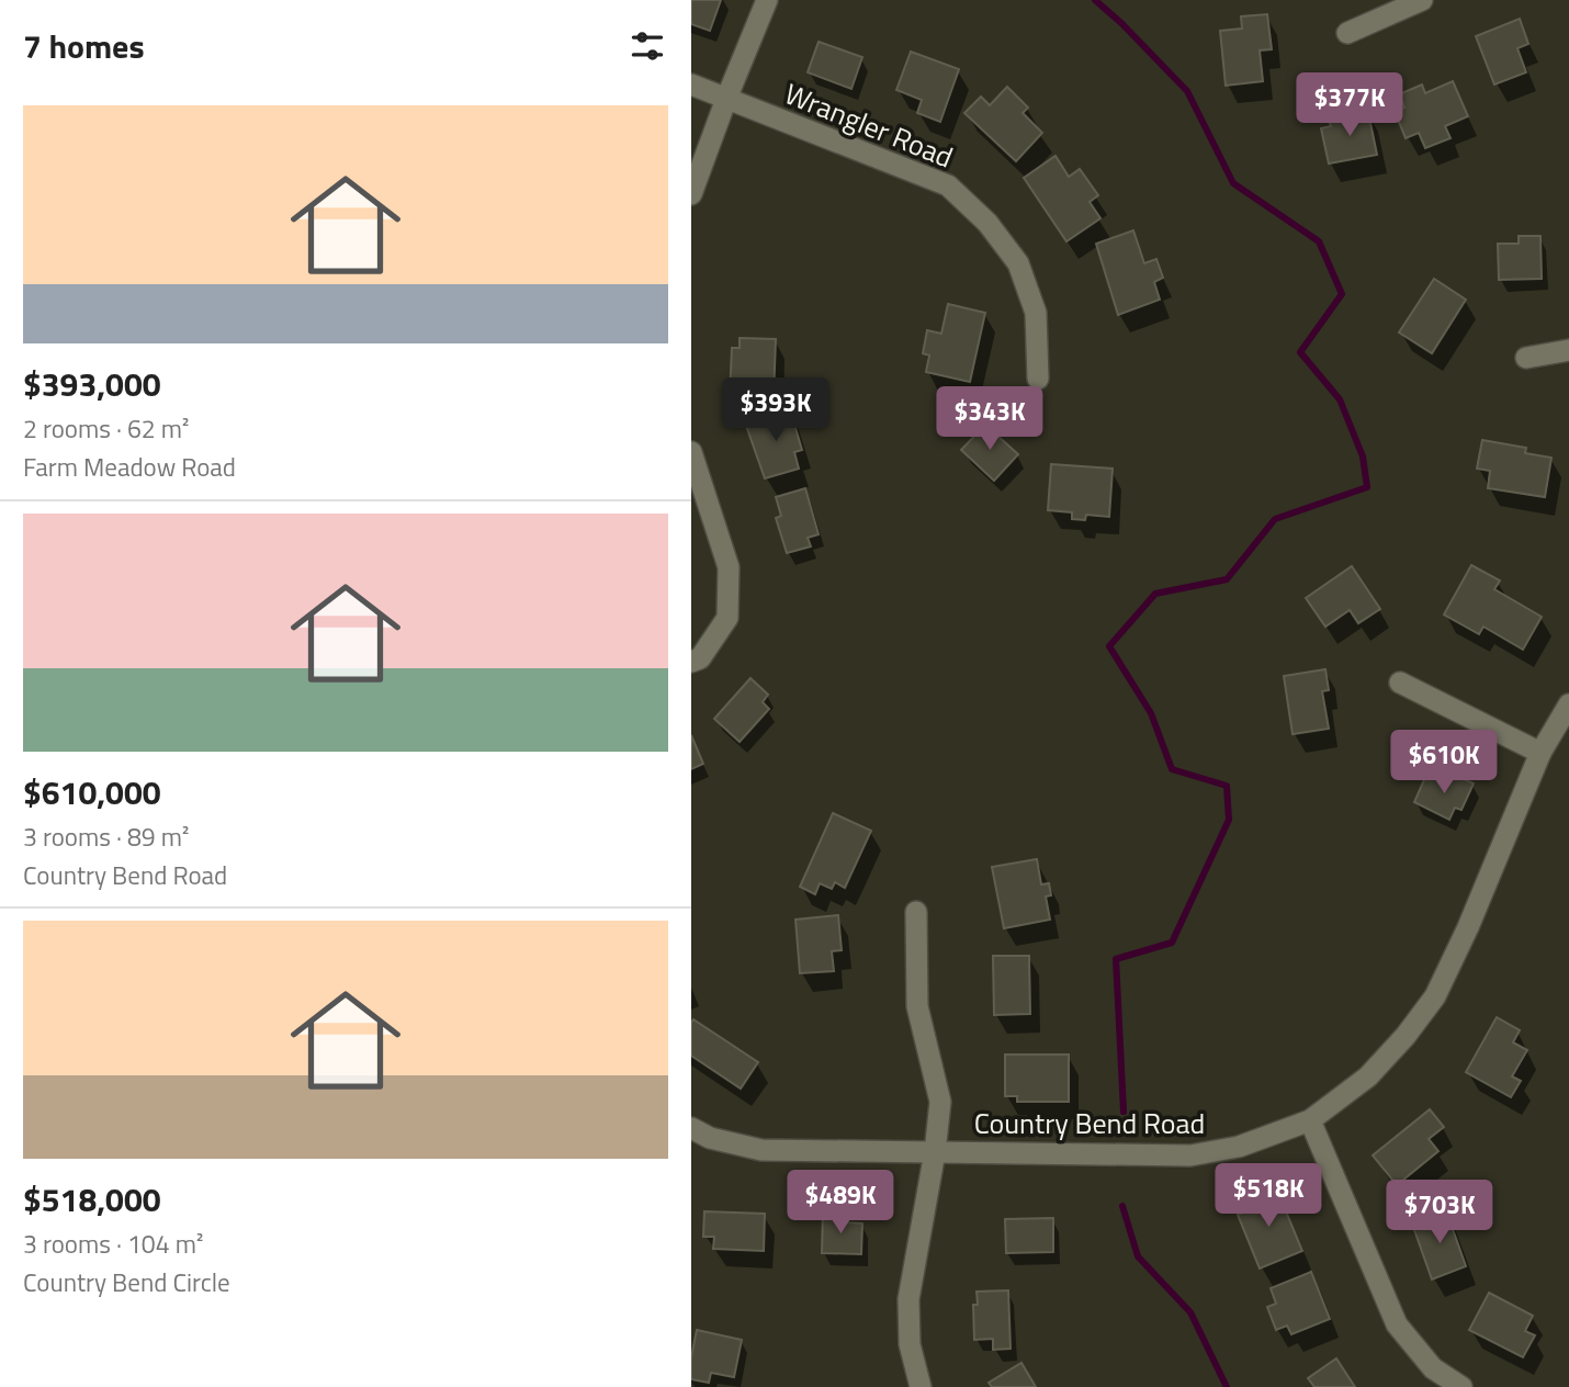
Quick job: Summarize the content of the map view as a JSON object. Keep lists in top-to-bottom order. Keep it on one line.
{"streets":{"street":["Wrangler Road","Country Bend Road"]},"page":{"heading":"7 homes","price":["$377K","$393K","$343K","$610K","$518K","$489K","$703K"],"list":[{"name":"$393,000","note":"2 rooms · 62 m² · Farm Meadow Road"},{"name":"$610,000","note":"3 rooms · 89 m² · Country Bend Road"},{"name":"$518,000","note":"3 rooms · 104 m² · Country Bend Circle"}]}}
